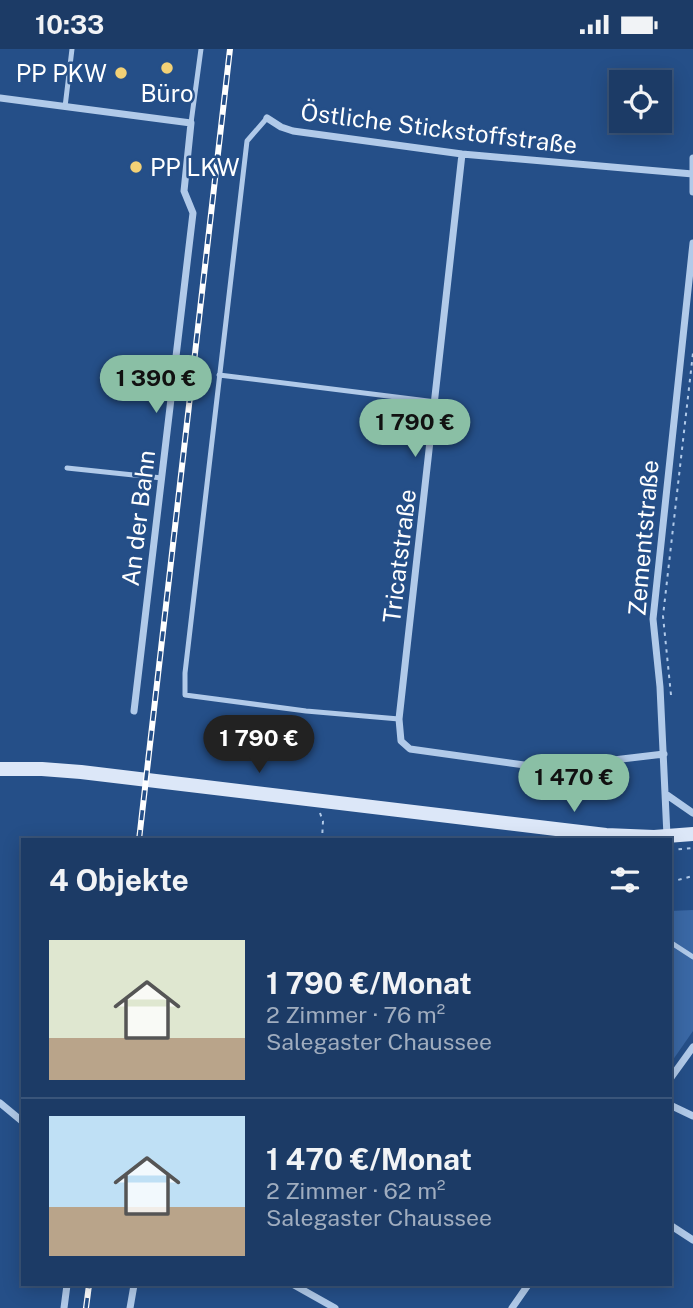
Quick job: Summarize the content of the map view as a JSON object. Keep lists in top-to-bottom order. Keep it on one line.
{"streets":{"street":["Östliche Stickstoffstraße","An der Bahn","Zementstraße","Tricatstraße"]},"crossings":[["Östliche Stickstoffstraße","Tricatstraße"],["Zementstraße","Tricatstraße"]],"places":["Büro","PP PKW","PP LKW"],"page":{"status":"10:33","price":["1 390 €","1 790 €","1 790 €","1 470 €"],"heading":"4 Objekte","list":[{"name":"1 790 €/Monat","note":"2 Zimmer · 76 m² · Salegaster Chaussee"},{"name":"1 470 €/Monat","note":"2 Zimmer · 62 m² · Salegaster Chaussee"}]}}
